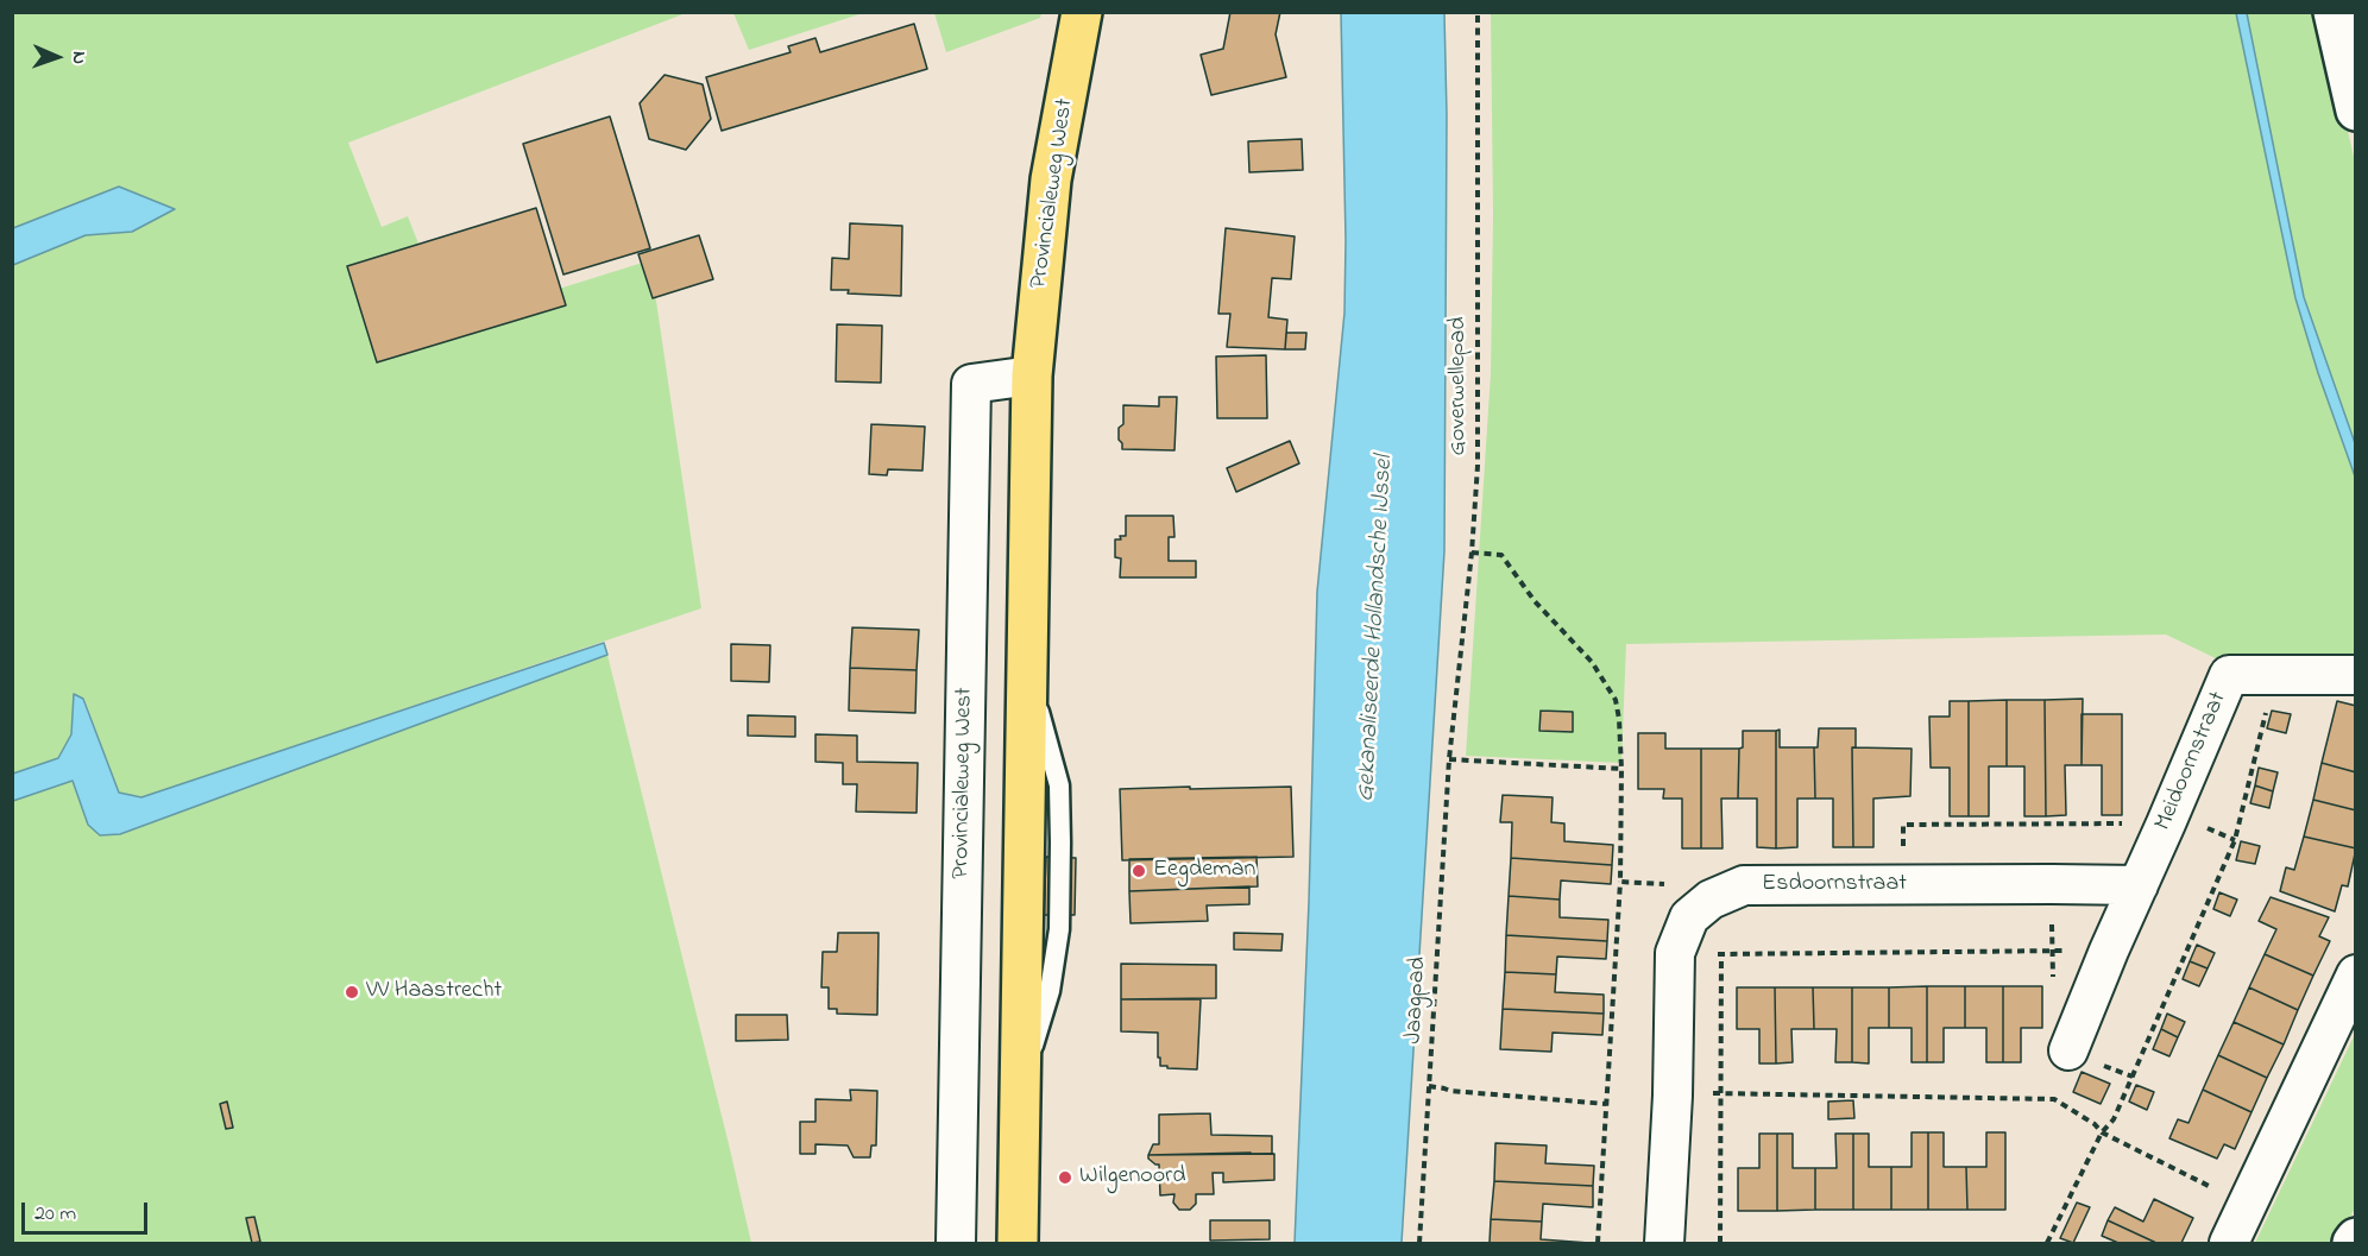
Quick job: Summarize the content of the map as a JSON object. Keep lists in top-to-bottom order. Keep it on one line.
{"streets":{"main road":["Provincialeweg West"],"street":["Meidoornstraat","Esdoornstraat"],"path":["Goverwellepad","Jaagpad"]},"crossings":[["Goverwellepad","Jaagpad"],["Meidoornstraat","Esdoornstraat"]],"water":["Gekanaliseerde Hollandsche IJssel"],"places":["Eegdeman","VV Haastrecht","Wilgenoord"],"scale_bar":"20 m","north":"right"}
